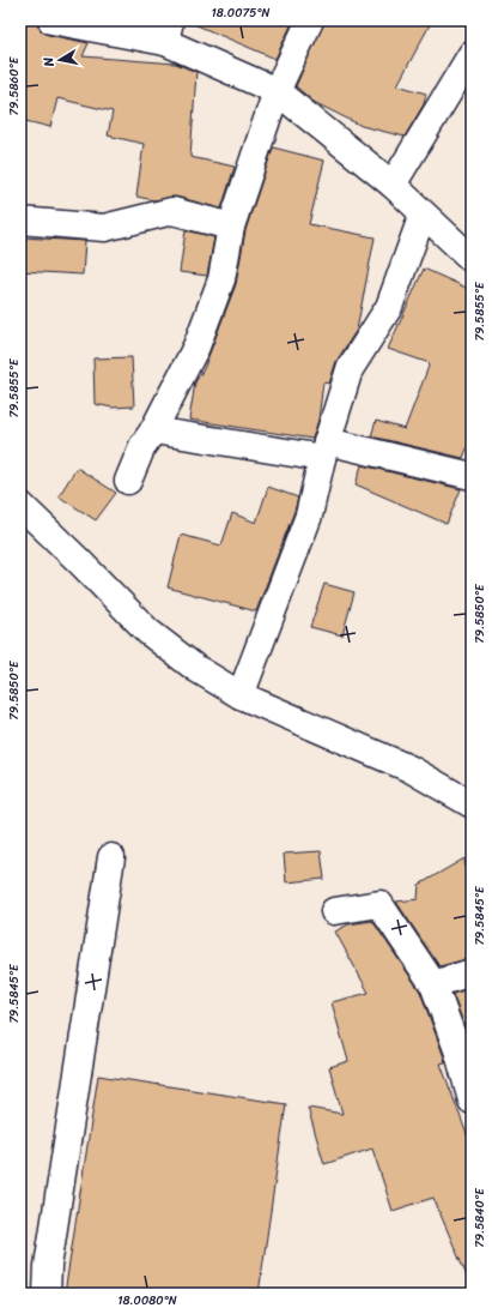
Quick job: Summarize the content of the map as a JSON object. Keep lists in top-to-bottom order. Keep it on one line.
{"north":"left","coordinates":["18.0075°N","79.5860°E","79.5855°E","79.5850°E","79.5845°E","79.5840°E","18.0080°N"]}
